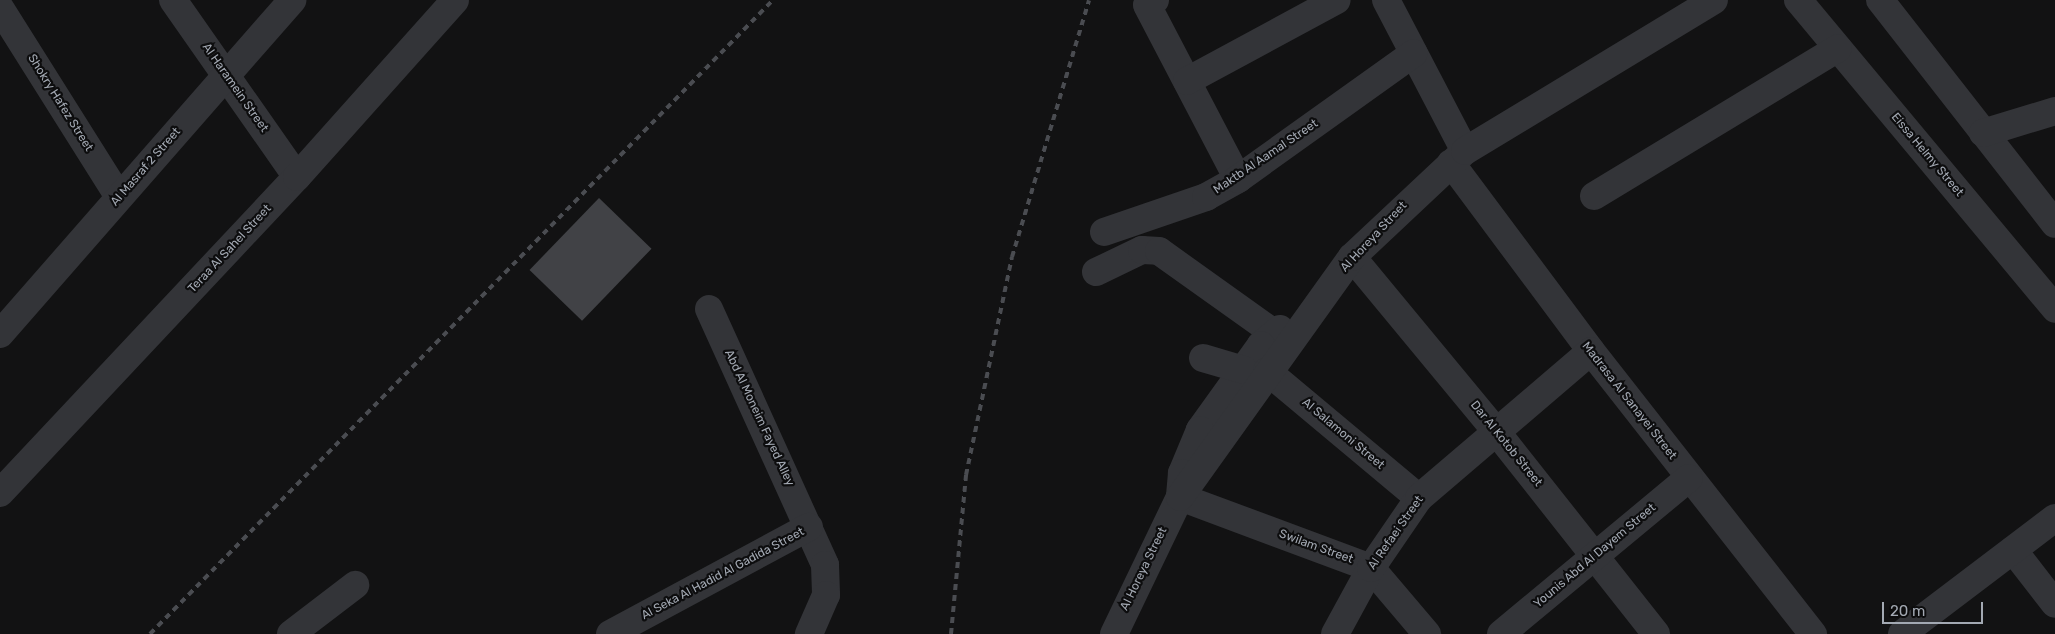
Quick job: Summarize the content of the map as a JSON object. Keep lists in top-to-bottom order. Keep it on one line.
{"streets":{"street":["Al Haramein Street","Shokry Hafez Street","Eissa Helmy Street","Maktb Al Aamal Street","Al Masraf 2 Street","Al Horeya Street","Teraa Al Sahel Street","Madrasa Al Sanayei Street","Abd Al Moneim Fayed Alley","Al Salamoni Street","Dar Al Kotob Street","Al Refaei Street","Swilam Street","Younis Abd Al Dayem Street","Al Seka Al Hadid Al Gadida Street"]},"crossings":[["Al Haramein Street","Al Masraf 2 Street"],["Al Haramein Street","Teraa Al Sahel Street"],["Shokry Hafez Street","Al Masraf 2 Street"],["Maktb Al Aamal Street","Madrasa Al Sanayei Street"],["Al Horeya Street","Madrasa Al Sanayei Street"],["Al Horeya Street","Al Salamoni Street"],["Al Horeya Street","Dar Al Kotob Street"],["Al Horeya Street","Swilam Street"],["Madrasa Al Sanayei Street","Al Refaei Street"],["Madrasa Al Sanayei Street","Younis Abd Al Dayem Street"],["Abd Al Moneim Fayed Alley","Al Seka Al Hadid Al Gadida Street"],["Al Salamoni Street","Al Refaei Street"],["Dar Al Kotob Street","Al Refaei Street"],["Dar Al Kotob Street","Younis Abd Al Dayem Street"],["Al Refaei Street","Swilam Street"]],"scale_bar":"20 m"}
